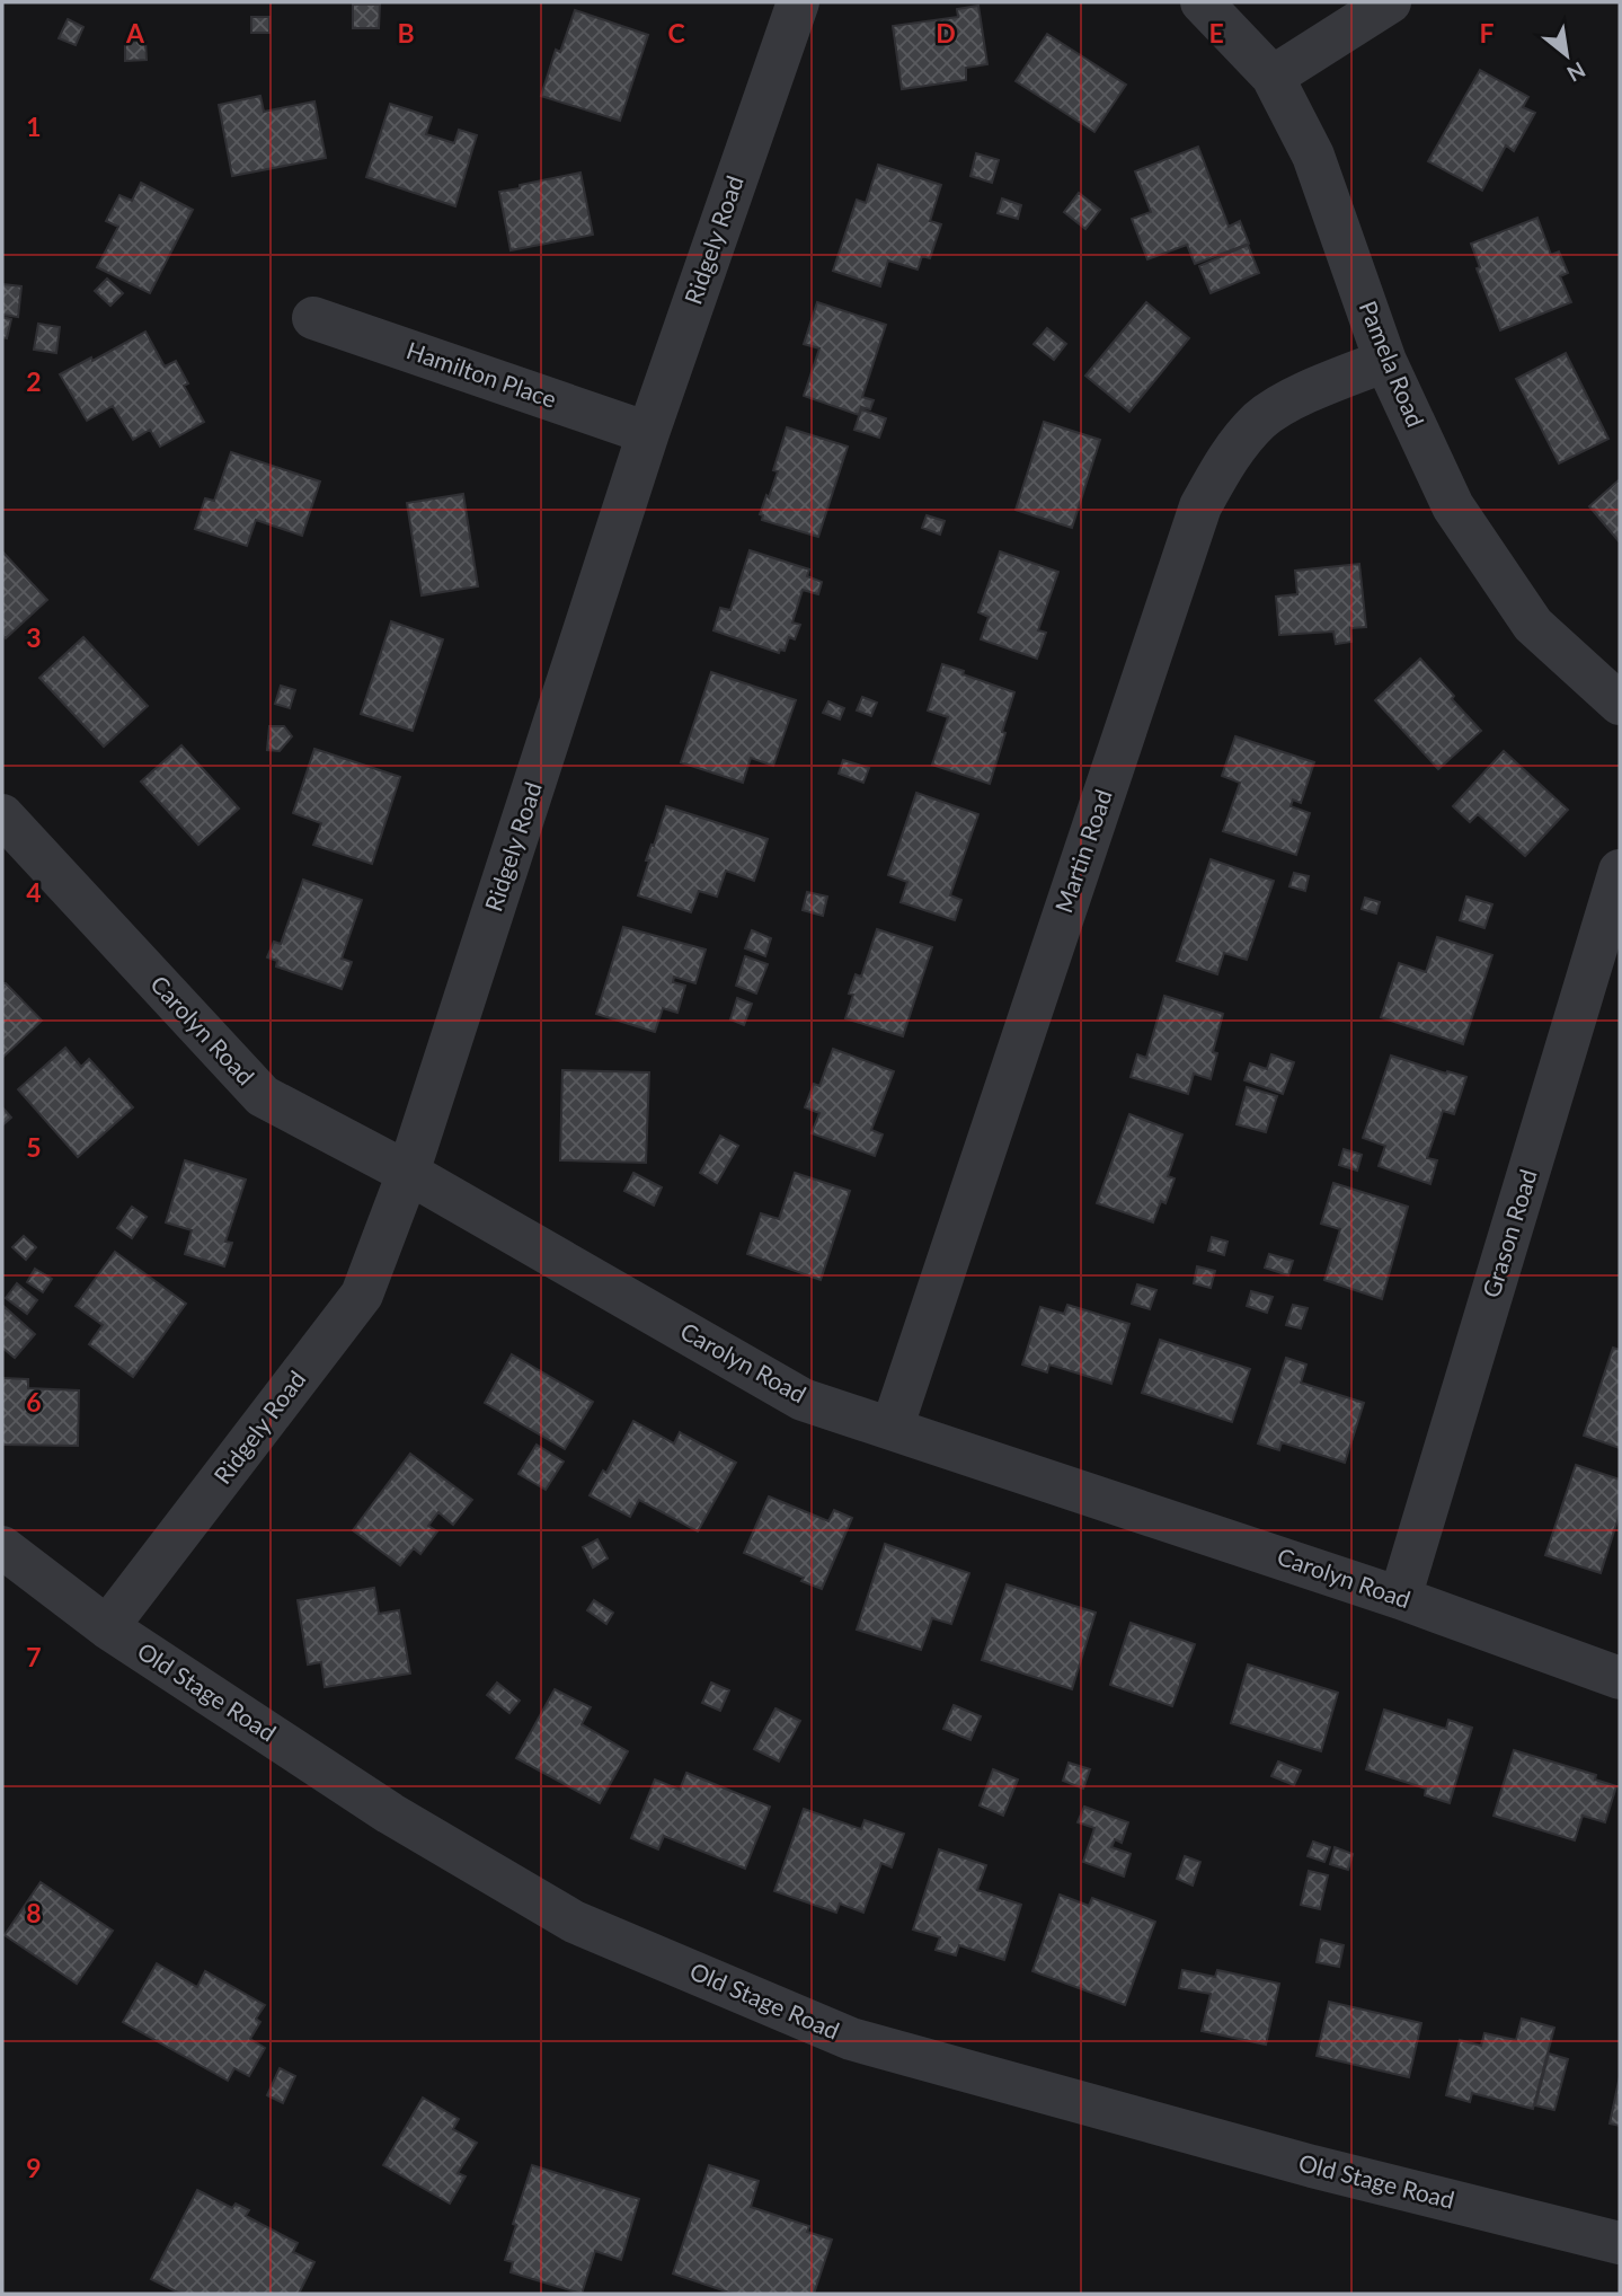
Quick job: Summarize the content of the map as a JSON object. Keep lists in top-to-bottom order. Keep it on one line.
{"streets":{"street":["Ridgely Road","Pamela Road","Hamilton Place","Martin Road","Carolyn Road","Grason Road","Old Stage Road"]},"crossings":[["Ridgely Road","Hamilton Place"],["Ridgely Road","Carolyn Road"],["Ridgely Road","Old Stage Road"],["Pamela Road","Martin Road"],["Martin Road","Carolyn Road"],["Carolyn Road","Grason Road"]],"north":"bottom right","grid":{"columns":["A","B","C","D","E","F"],"rows":["1","2","3","4","5","6","7","8","9"]}}
